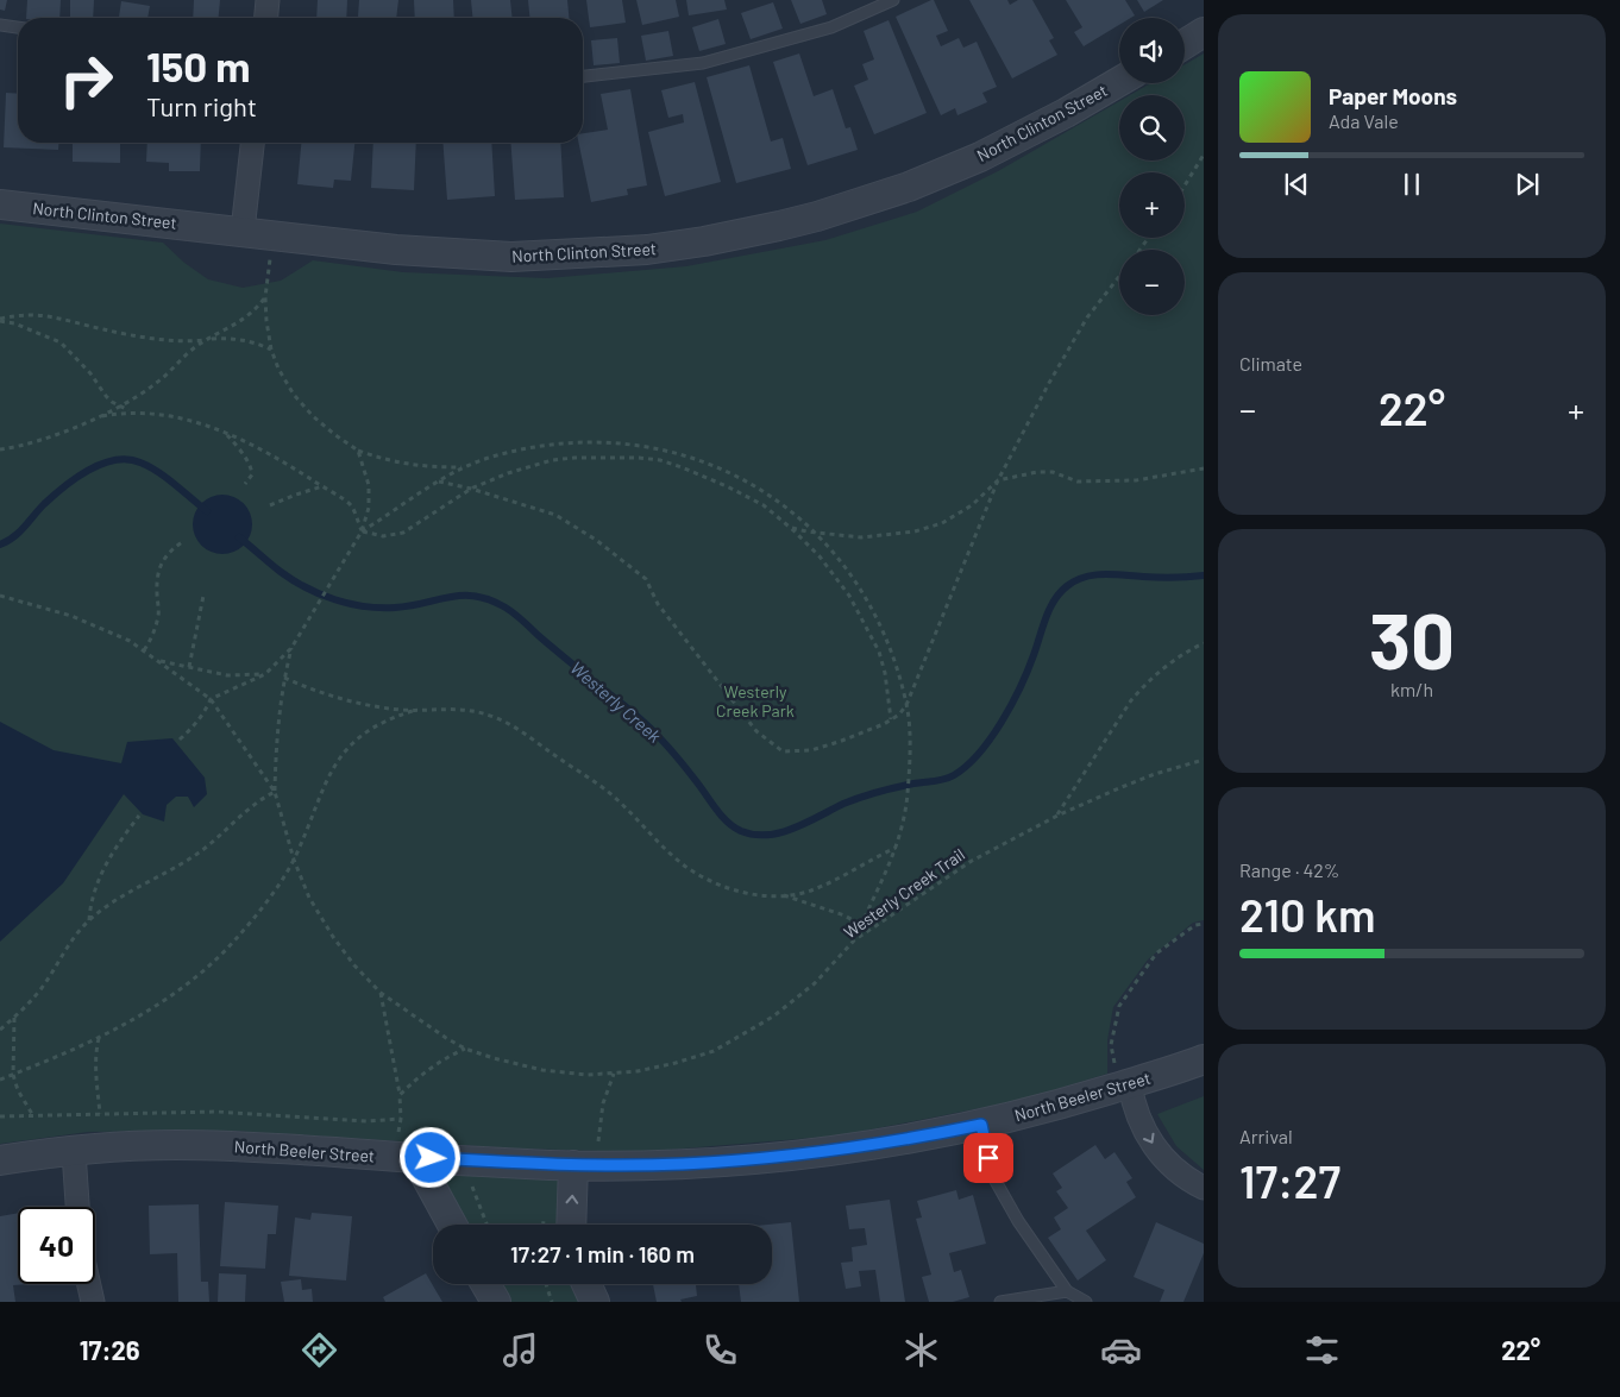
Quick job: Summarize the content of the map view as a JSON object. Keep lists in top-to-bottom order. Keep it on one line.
{"streets":{"street":["North Clinton Street","North Beeler Street"],"path":["Westerly Creek Trail"]},"water":["Westerly Creek"],"parks":["Westerly Creek Park"],"page":{"map_buttons":["+","−"],"turn":["150 m","Turn right"],"song":["Paper Moons","Ada Vale"],"tile":["Climate",["30","km/h"],["Range · 42%","210 km"],["Arrival","17:27"]],"heat":["−","22°","+"],"limit":"40","trip":"17:27 · 1 min · 160 m","tabs":["17:26","22°"]}}
